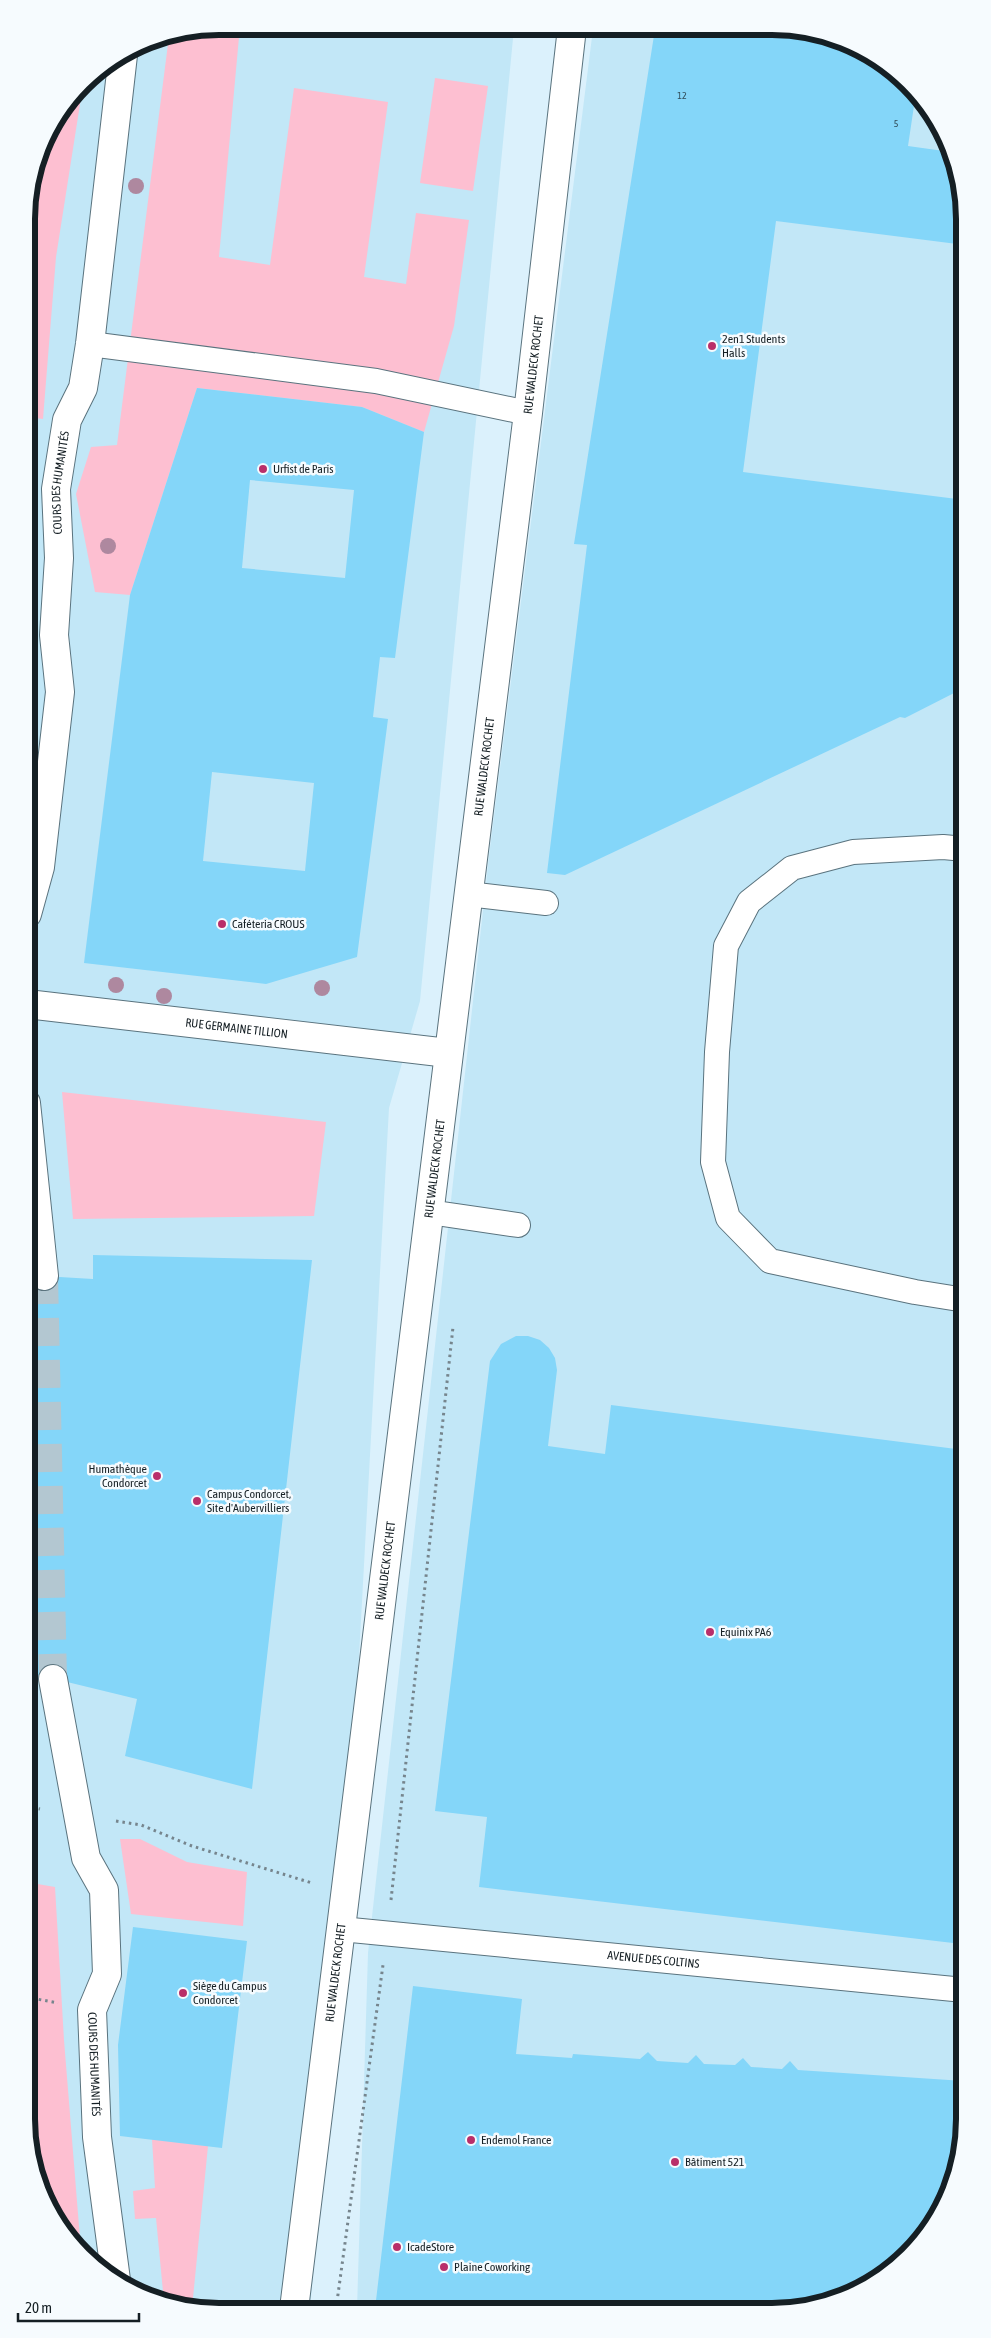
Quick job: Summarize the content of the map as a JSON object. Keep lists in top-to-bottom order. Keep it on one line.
{"streets":{"street":["RUE WALDECK ROCHET","COURS DES HUMANITÉS","RUE GERMAINE TILLION"],"lane":["AVENUE DES COLTINS"]},"crossings":[["RUE WALDECK ROCHET","RUE GERMAINE TILLION"],["RUE WALDECK ROCHET","AVENUE DES COLTINS"]],"places":["2en1 Students Halls","Urfist de Paris","Caféteria CROUS","Humathèque Condorcet","Campus Condorcet, Site d'Aubervilliers","Equinix PA6","Siège du Campus Condorcet","Endemol France","Bâtiment 521","IcadeStore","Plaine Coworking"],"house_numbers":["12","5"],"scale_bar":"20 m"}
